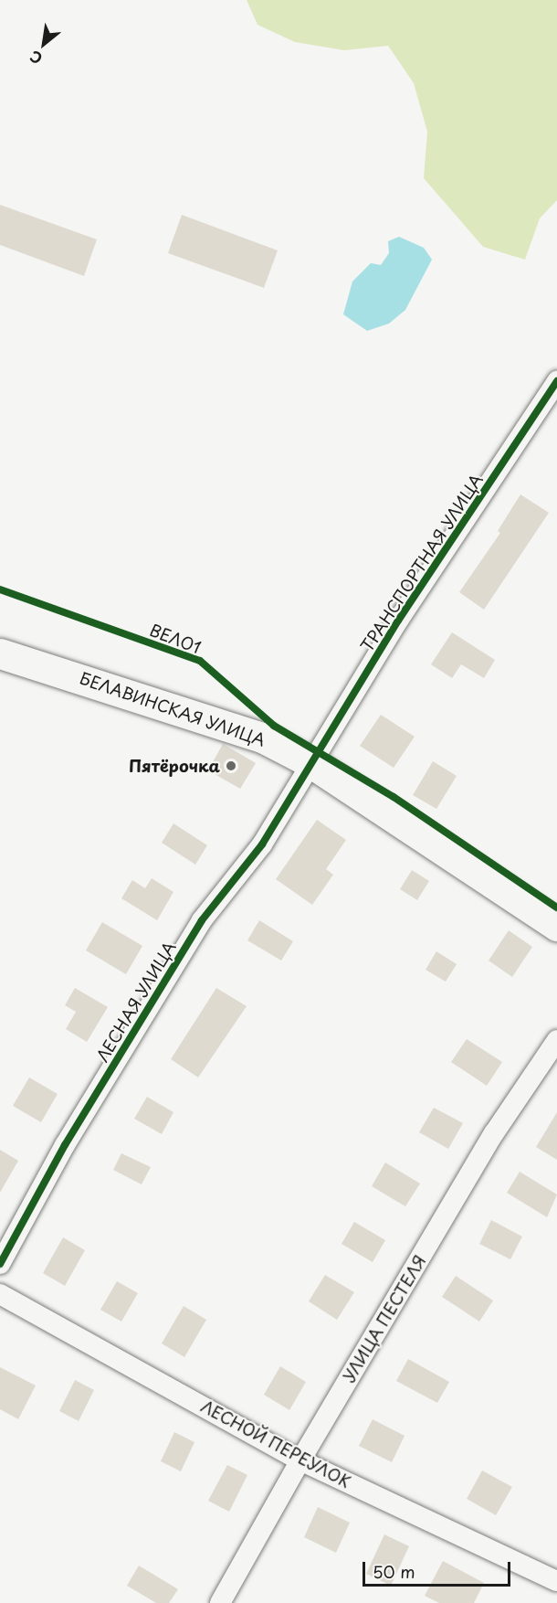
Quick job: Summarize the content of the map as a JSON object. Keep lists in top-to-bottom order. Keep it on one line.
{"streets":{"main road":["БЕЛАВИНСКАЯ УЛИЦА"],"street":["ТРАНСПОРТНАЯ УЛИЦА","ЛЕСНАЯ УЛИЦА","УЛИЦА ПЕСТЕЛЯ","ЛЕСНОЙ ПЕРЕУЛОК"],"cycle path":["ВЕЛО1"]},"crossings":[["ТРАНСПОРТНАЯ УЛИЦА","БЕЛАВИНСКАЯ УЛИЦА"],["ТРАНСПОРТНАЯ УЛИЦА","ЛЕСНАЯ УЛИЦА"],["БЕЛАВИНСКАЯ УЛИЦА","ЛЕСНАЯ УЛИЦА"],["УЛИЦА ПЕСТЕЛЯ","ЛЕСНОЙ ПЕРЕУЛОК"]],"places":["Пятёрочка"],"scale_bar":"50 m","north":"bottom left"}
